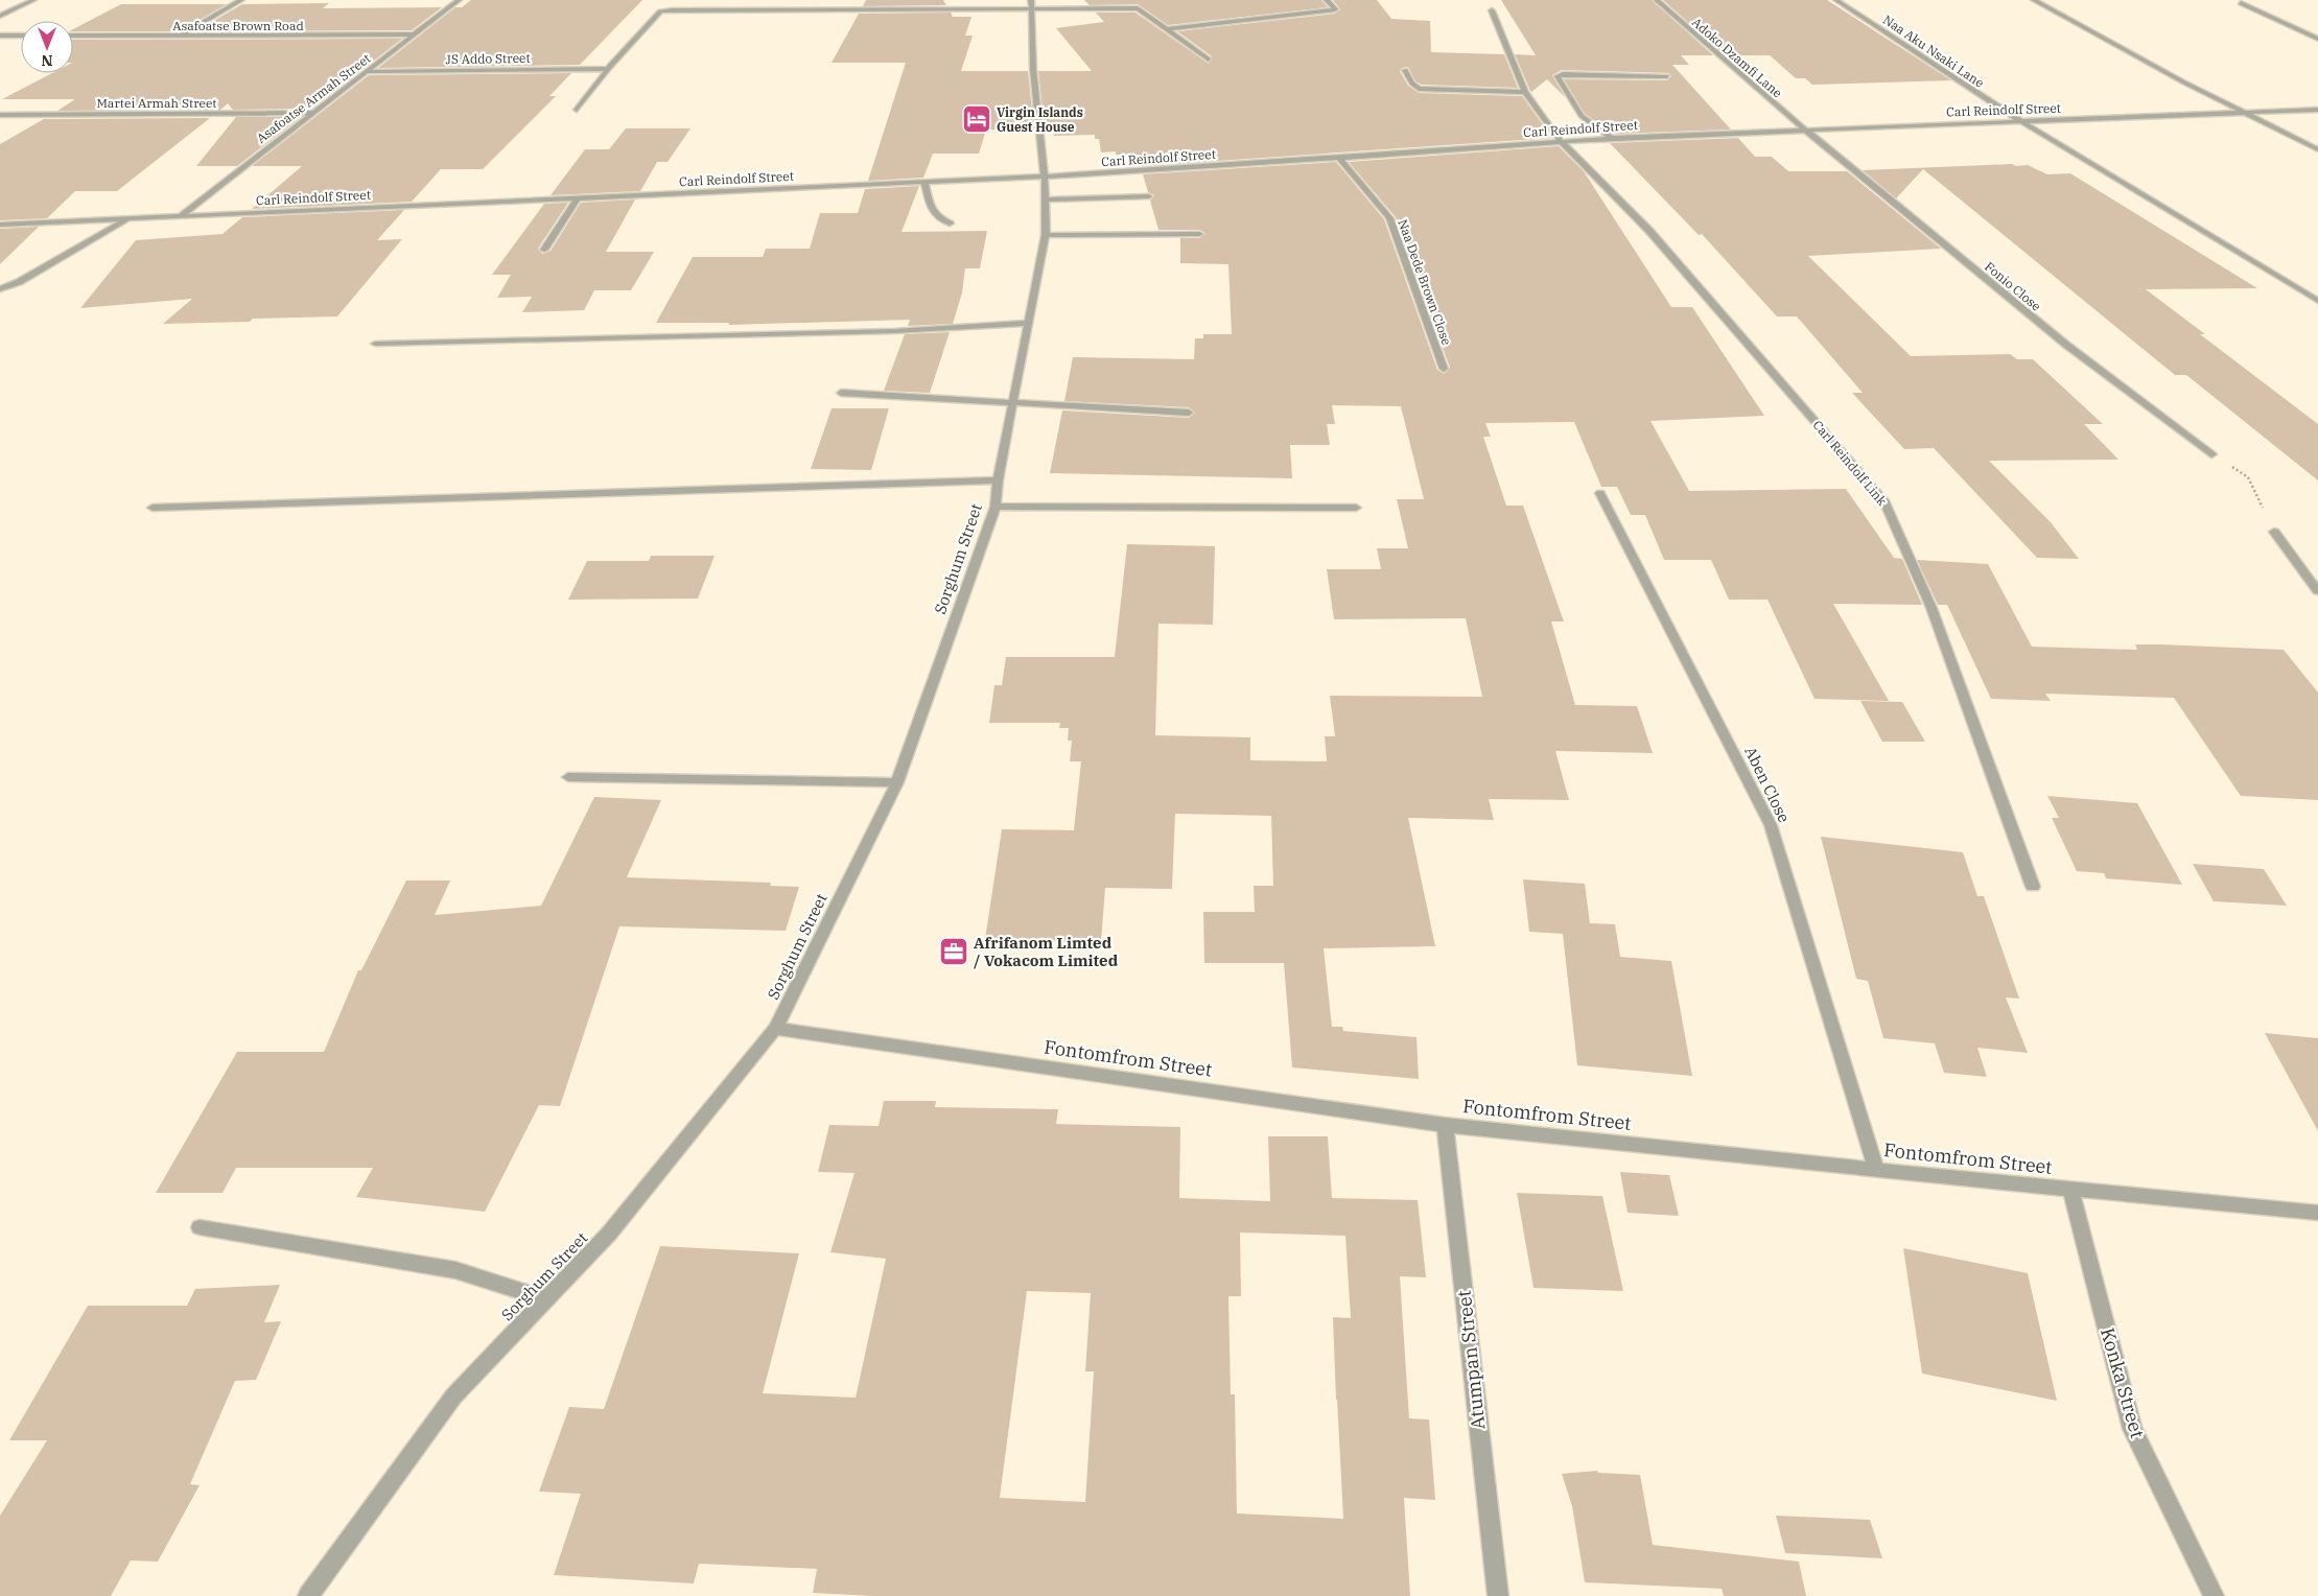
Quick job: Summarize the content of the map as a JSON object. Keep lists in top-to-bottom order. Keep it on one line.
{"streets":{"street":["Asafoatse Brown Road","Naa Aku Nsaki Lane","Adoko Dzamfi Lane","JS Addo Street","Asafoatse Armah Street","Martei Armah Street","Carl Reindolf Street","Naa Dede Brown Close","Fonio Close","Carl Reindolf Link","Sorghum Street","Aben Close","Fontomfrom Street","Atumpan Street","Konka Street"]},"crossings":[["Asafoatse Brown Road","Asafoatse Armah Street"],["Naa Aku Nsaki Lane","Carl Reindolf Street"],["Adoko Dzamfi Lane","Carl Reindolf Street"],["Adoko Dzamfi Lane","Fonio Close"],["JS Addo Street","Asafoatse Armah Street"],["Asafoatse Armah Street","Martei Armah Street"],["Asafoatse Armah Street","Carl Reindolf Street"],["Carl Reindolf Street","Naa Dede Brown Close"],["Carl Reindolf Street","Fonio Close"],["Carl Reindolf Street","Carl Reindolf Link"],["Carl Reindolf Street","Sorghum Street"],["Sorghum Street","Fontomfrom Street"],["Aben Close","Fontomfrom Street"],["Fontomfrom Street","Atumpan Street"],["Fontomfrom Street","Konka Street"]],"places":{"hotel":["Virgin Islands Guest House"],"office":["Afrifanom Limted / Vokacom Limited"]},"north":"bottom"}
